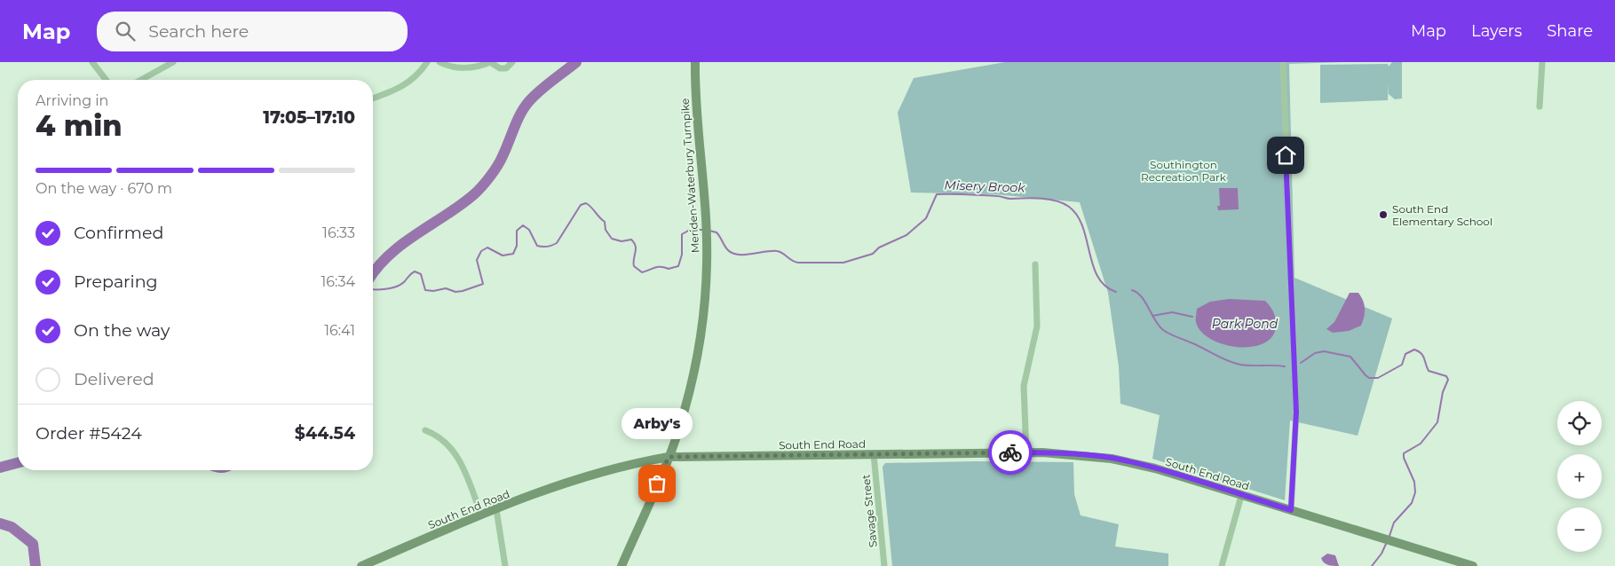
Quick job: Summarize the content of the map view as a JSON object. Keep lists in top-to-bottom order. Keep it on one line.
{"streets":{"street":["Meriden-Waterbury Turnpike","South End Road","Savage Street"]},"crossings":[["Meriden-Waterbury Turnpike","South End Road"],["South End Road","Savage Street"]],"water":["Misery Brook","Park Pond"],"parks":["Southington Recreation Park"],"places":["South End Elementary School","Arby's"],"page":{"header":"Map","search":"Search here","nav":["Map","Layers","Share"],"heading":["4 min","Arriving in","17:05–17:10"],"panel":["Order #5424","$44.54"],"bar":"On the way · 670 m","list":[["Confirmed","16:33"],["Preparing","16:34"],["On the way","16:41"],"Delivered"],"map_buttons":["+","−"],"bubble":"Arby's"}}
